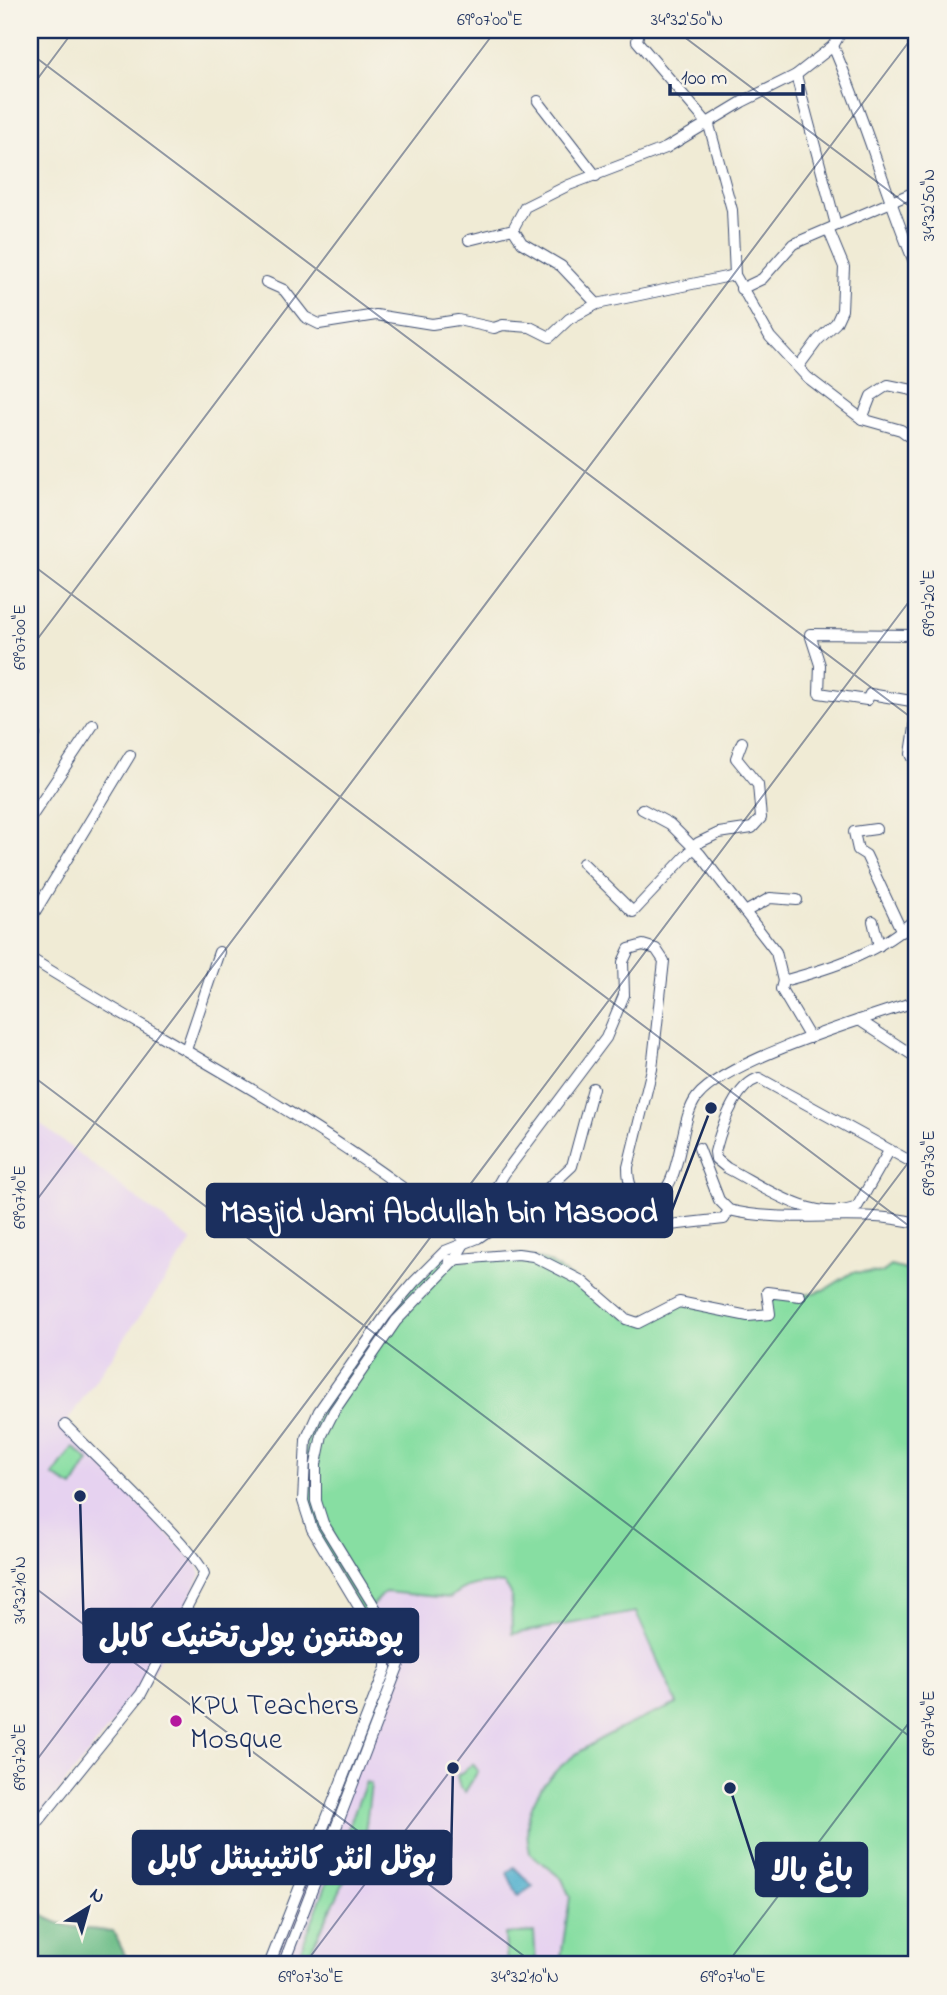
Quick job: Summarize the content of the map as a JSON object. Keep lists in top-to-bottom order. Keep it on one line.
{"places":["Masjid Jami Abdullah bin Masood","پوهنتون پولی‌تخنیک کابل","KPU Teachers Mosque","ہوٹل انٹر کانٹینینٹل کابل","باغ بالا"],"scale_bar":"100 m","north":"top right","coordinates":["69°07'00\"E","34°32'50\"N","69°07'20\"E","69°07'30\"E","69°07'10\"E","34°32'10\"N","69°07'40\"E"]}
